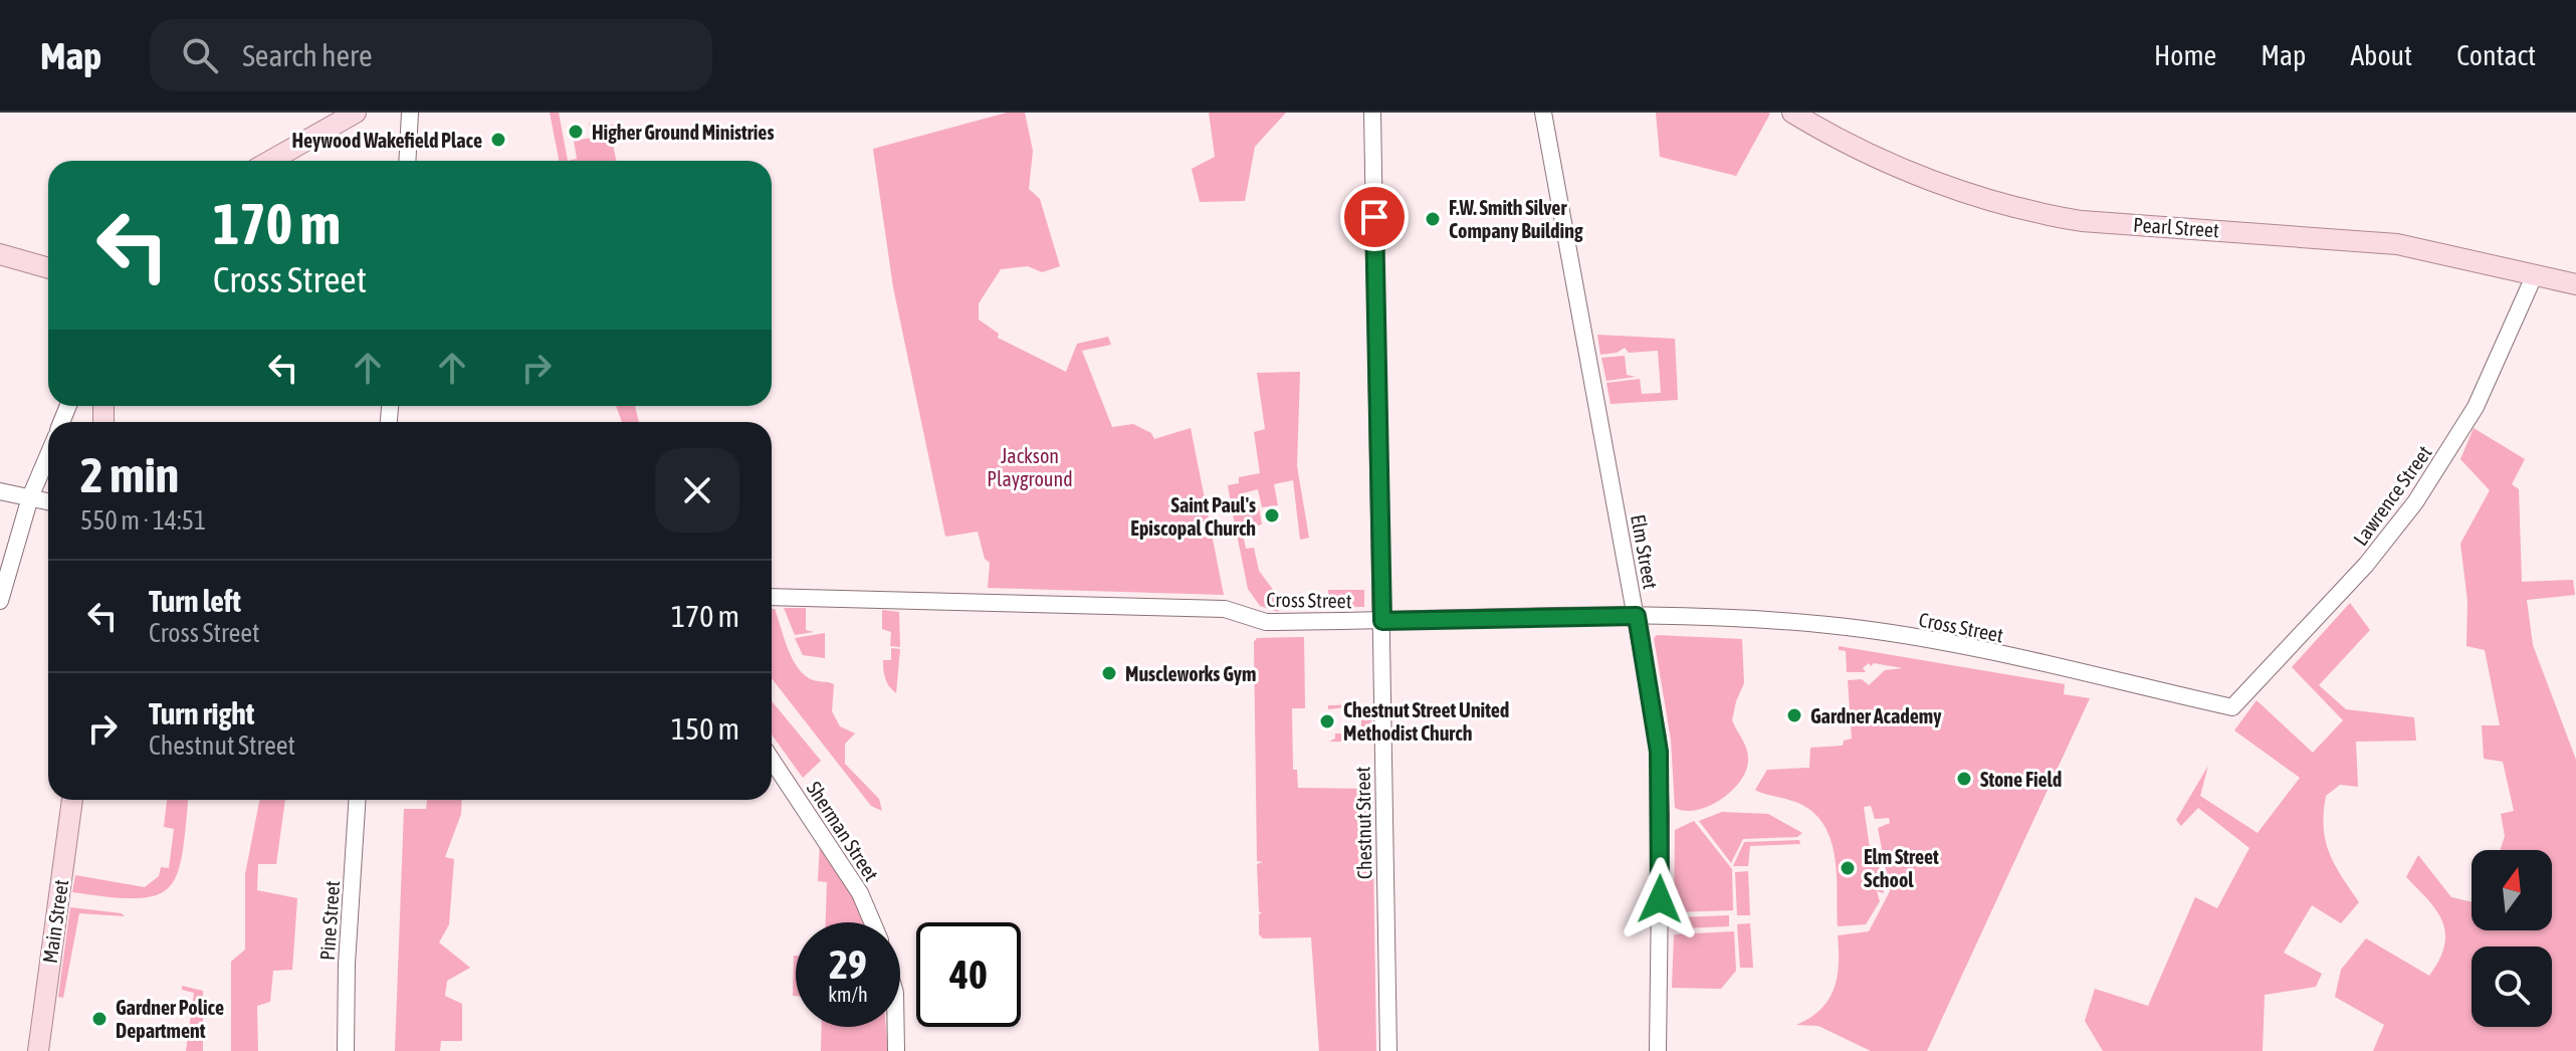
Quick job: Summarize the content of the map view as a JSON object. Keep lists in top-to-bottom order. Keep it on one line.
{"streets":{"main road":["Pearl Street","Main Street"],"street":["Lawrence Street","Elm Street","Cross Street","Chestnut Street","Sherman Street","Pine Street"]},"crossings":[["Pearl Street","Lawrence Street"],["Lawrence Street","Cross Street"],["Elm Street","Cross Street"],["Cross Street","Chestnut Street"]],"parks":["Jackson Playground"],"places":["Higher Ground Ministries","Heywood Wakefield Place","F.W. Smith Silver Company Building","Saint Paul's Episcopal Church","Muscleworks Gym","Gardner Academy","Chestnut Street United Methodist Church","Stone Field","Elm Street School","Gardner Police Department"],"north":"top","page":{"header":"Map","search":"Search here","nav":["Home","Map","About","Contact"],"turn":["170 m","Cross Street"],"heading":["2 min","550 m · 14:51"],"list":[{"name":"Turn left","note":"Cross Street","value":"170 m"},{"name":"Turn right","note":"Chestnut Street","value":"150 m"}],"speed":"29 km/h","limit":"40"}}
